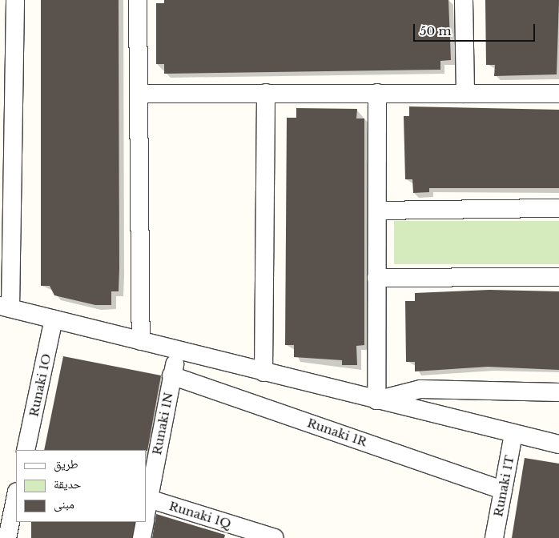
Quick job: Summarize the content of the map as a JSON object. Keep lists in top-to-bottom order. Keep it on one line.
{"streets":{"street":["Runaki 1O","Runaki 1N","Runaki 1R","Runaki 1T","Runaki 1Q"]},"crossings":[["Runaki 1N","Runaki 1R"],["Runaki 1N","Runaki 1Q"],["Runaki 1R","Runaki 1T"]],"legend":["طريق","حديقة","مبنى"],"scale_bar":"50 m"}
